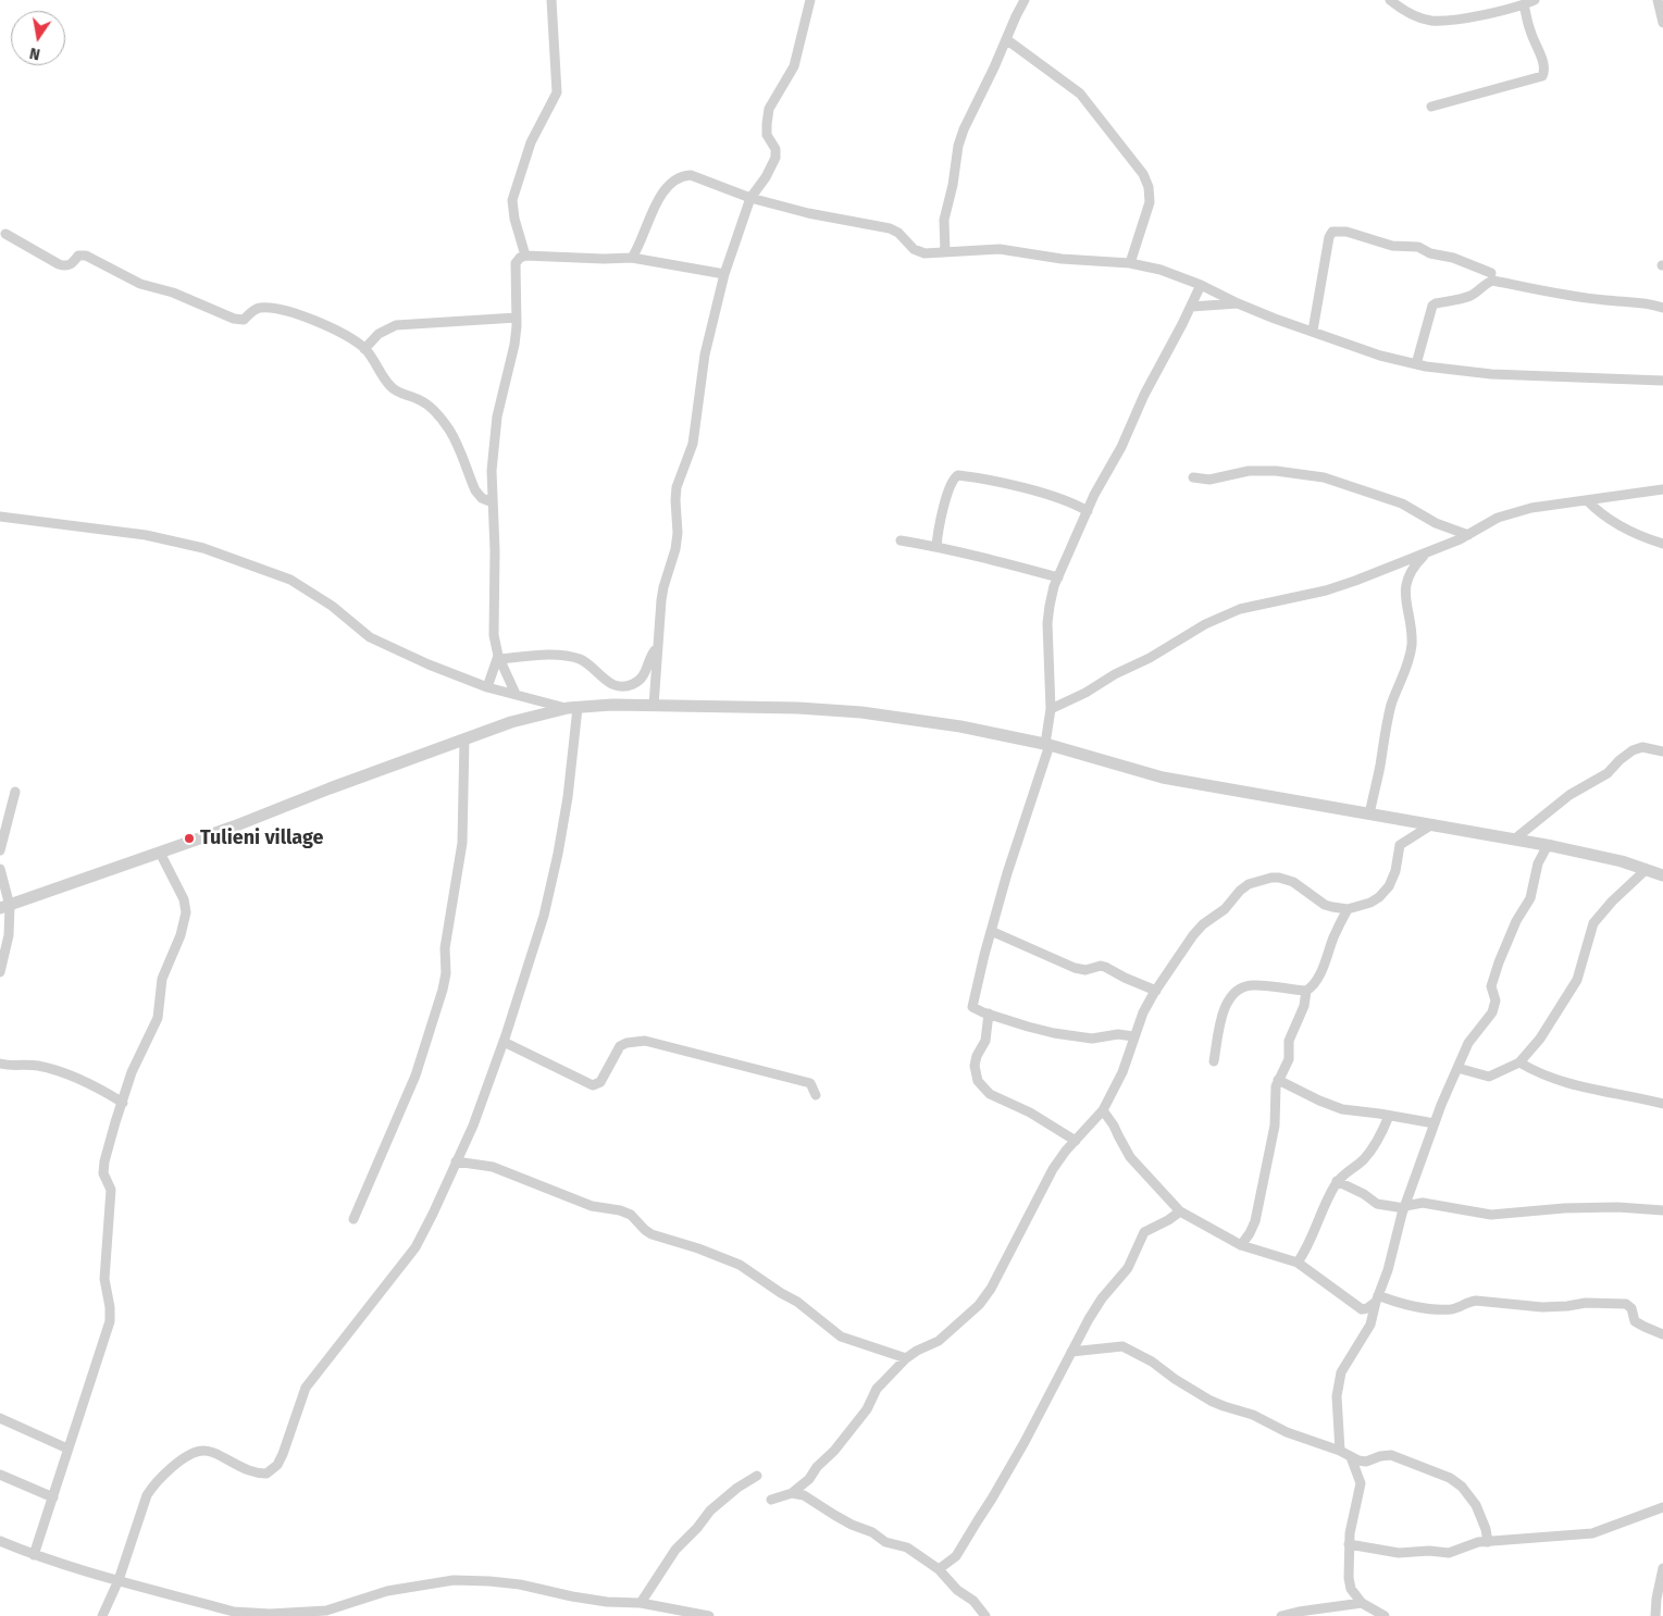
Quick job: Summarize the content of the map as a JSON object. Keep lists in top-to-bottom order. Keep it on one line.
{"places":["Tulieni village"],"north":"bottom"}
